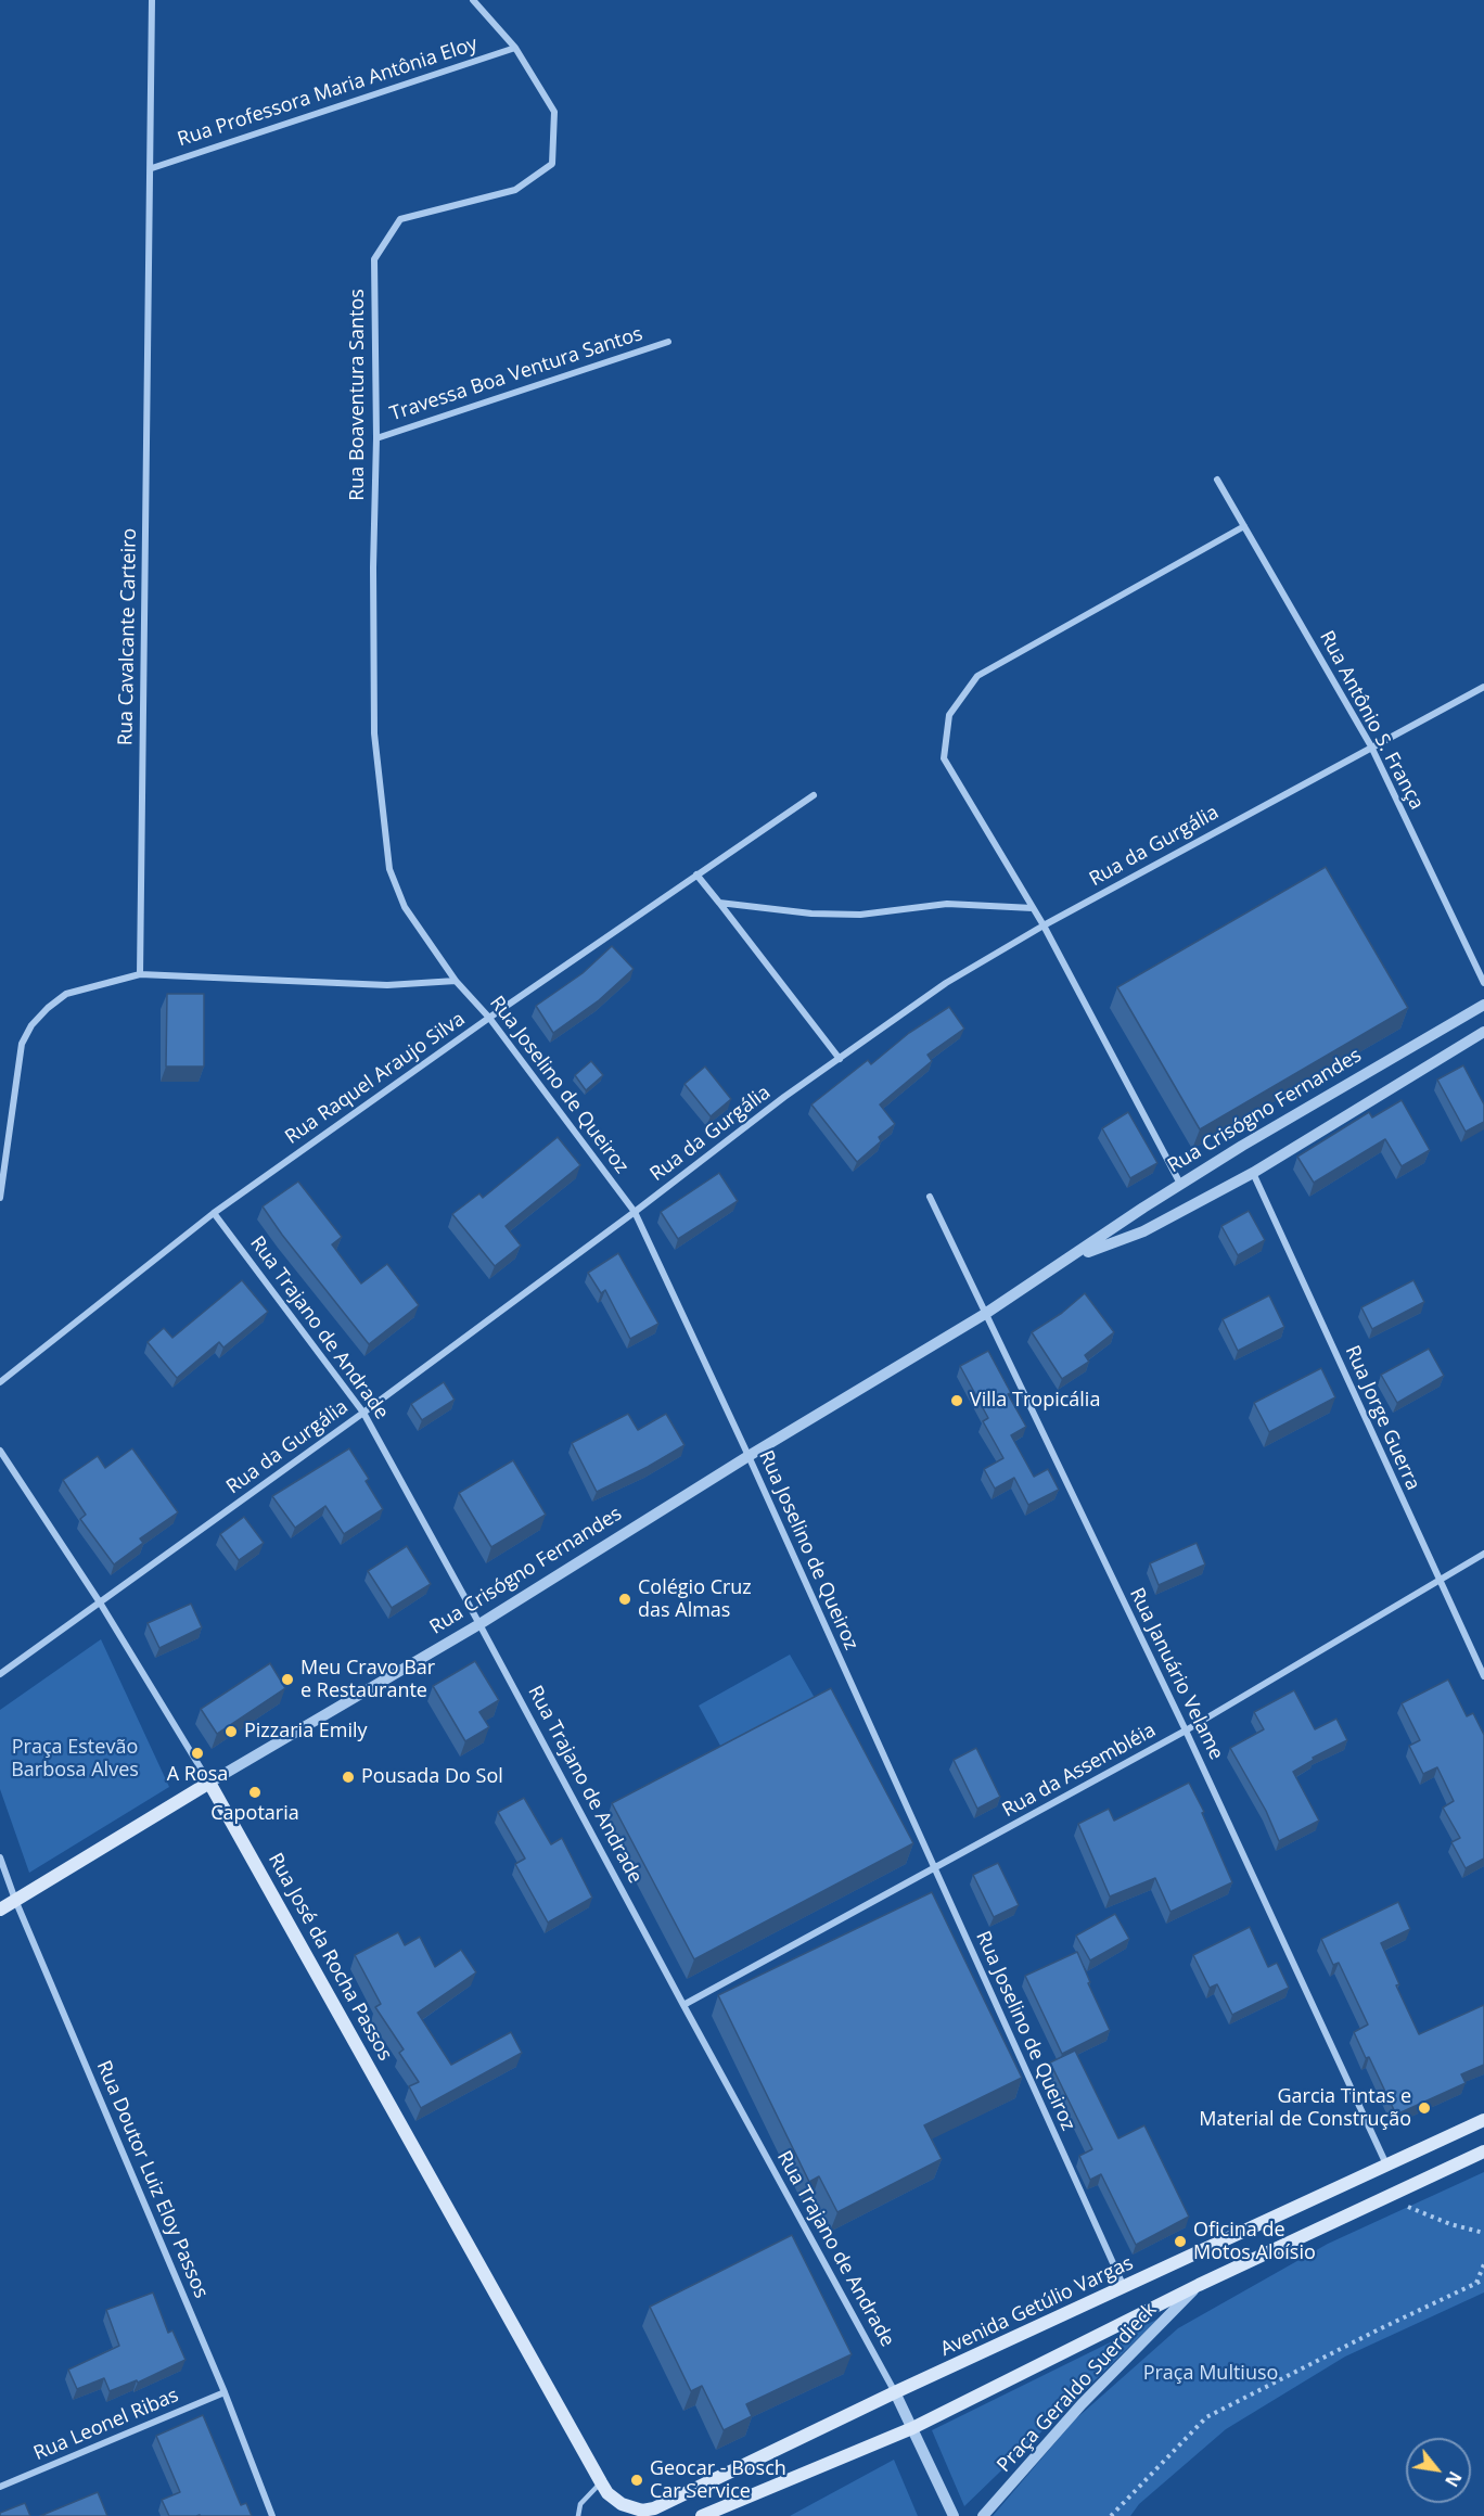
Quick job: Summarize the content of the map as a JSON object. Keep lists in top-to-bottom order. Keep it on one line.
{"streets":{"main road":["Rua Crisógno Fernandes","Rua José da Rocha Passos","Avenida Getúlio Vargas"],"street":["Rua Professora Maria Antônia Eloy","Travessa Boa Ventura Santos","Rua Boaventura Santos","Rua Cavalcante Carteiro","Rua Antônio S. França","Rua da Gurgália","Rua Raquel Araujo Silva","Rua Joselino de Queiroz","Rua Trajano de Andrade","Rua Jorge Guerra","Rua Januário Velame","Rua da Assembléia","Rua Doutor Luiz Eloy Passos","Praça Geraldo Suerdieck","Rua Leonel Ribas"]},"crossings":[["Rua Professora Maria Antônia Eloy","Rua Boaventura Santos"],["Rua Professora Maria Antônia Eloy","Rua Cavalcante Carteiro"],["Travessa Boa Ventura Santos","Rua Boaventura Santos"],["Rua Boaventura Santos","Rua Joselino de Queiroz"],["Rua Antônio S. França","Rua da Gurgália"],["Rua da Gurgália","Rua Joselino de Queiroz"],["Rua da Gurgália","Rua Trajano de Andrade"],["Rua da Gurgália","Rua José da Rocha Passos"],["Rua Raquel Araujo Silva","Rua Joselino de Queiroz"],["Rua Raquel Araujo Silva","Rua Trajano de Andrade"],["Rua Joselino de Queiroz","Rua Crisógno Fernandes"],["Rua Joselino de Queiroz","Rua da Assembléia"],["Rua Joselino de Queiroz","Avenida Getúlio Vargas"],["Rua Crisógno Fernandes","Rua Trajano de Andrade"],["Rua Crisógno Fernandes","Rua Jorge Guerra"],["Rua Crisógno Fernandes","Rua Januário Velame"],["Rua Crisógno Fernandes","Rua José da Rocha Passos"],["Rua Crisógno Fernandes","Rua Doutor Luiz Eloy Passos"],["Rua Trajano de Andrade","Rua da Assembléia"],["Rua Trajano de Andrade","Avenida Getúlio Vargas"],["Rua Jorge Guerra","Rua da Assembléia"],["Rua Januário Velame","Rua da Assembléia"],["Rua Januário Velame","Avenida Getúlio Vargas"],["Rua José da Rocha Passos","Avenida Getúlio Vargas"],["Rua Doutor Luiz Eloy Passos","Rua Leonel Ribas"]],"parks":["Praça Estevão Barbosa Alves","Praça Multiuso"],"places":["Villa Tropicália","Colégio Cruz das Almas","Meu Cravo Bar e Restaurante","Pizzaria Emily","A Rosa","Pousada Do Sol","Capotaria","Garcia Tintas e Material de Construção","Oficina de Motos Aloísio","Geocar - Bosch Car Service"],"north":"bottom right"}
